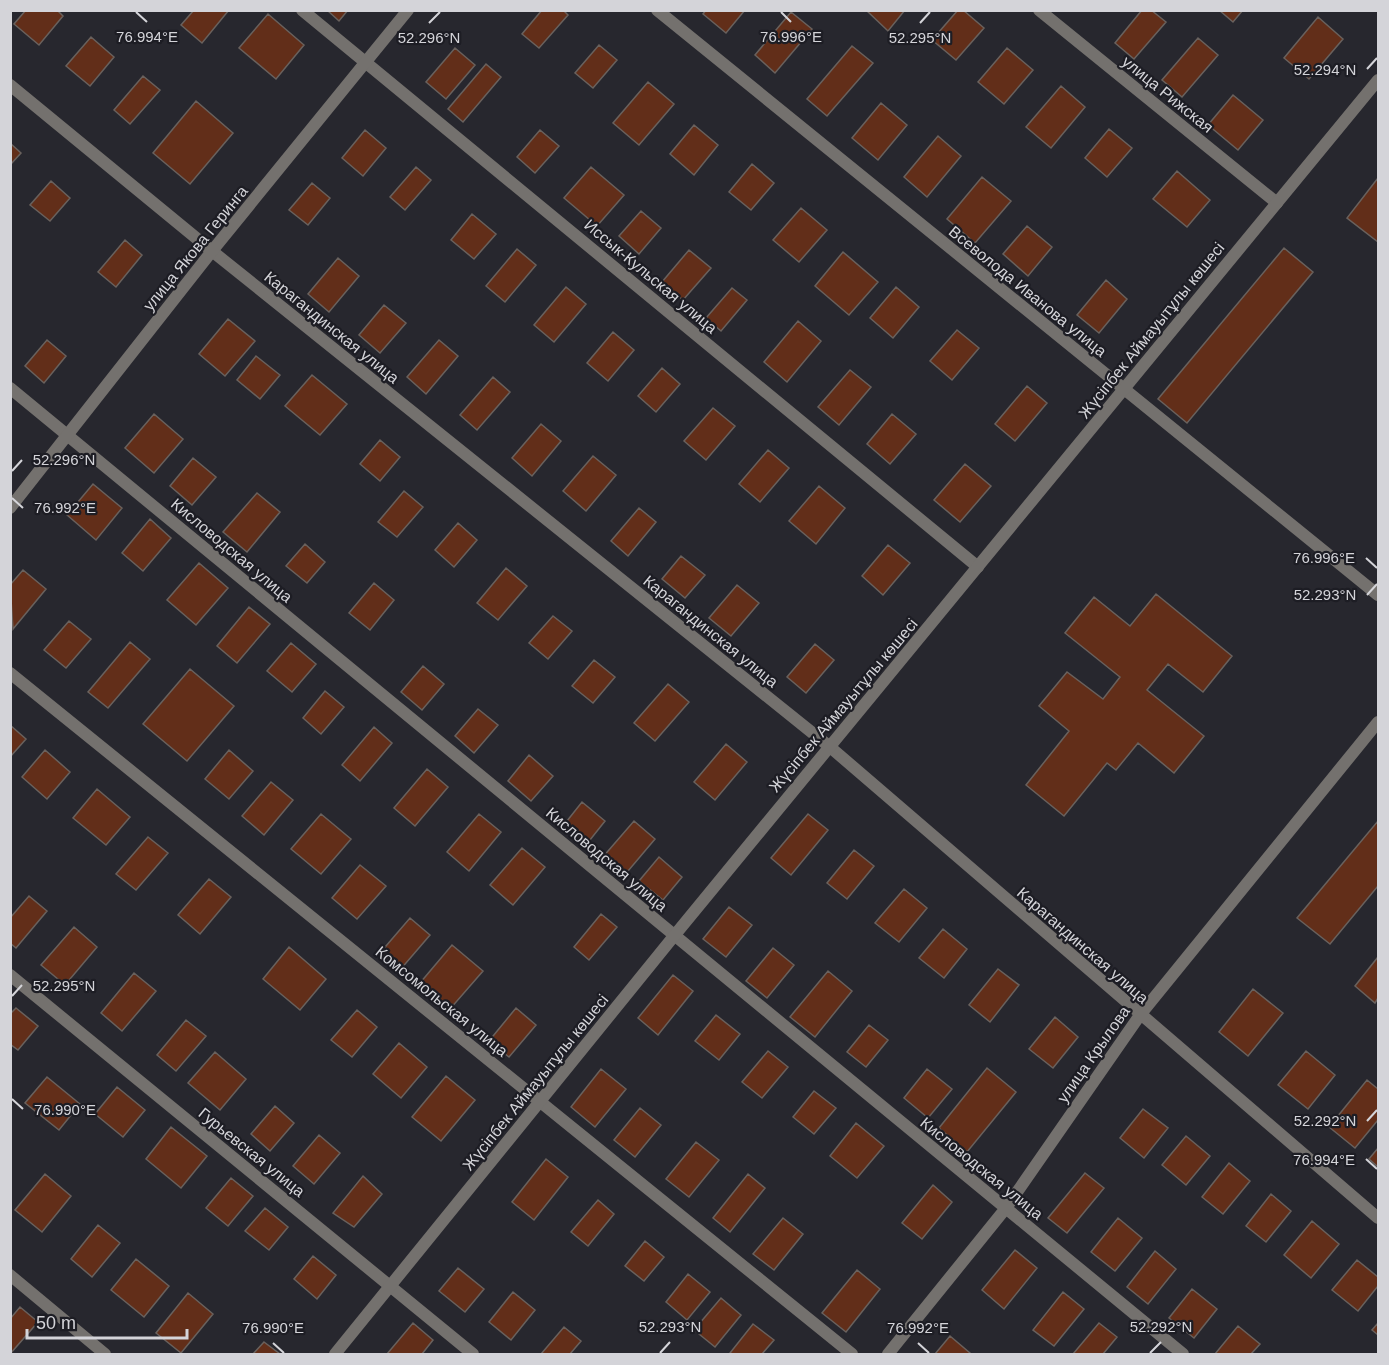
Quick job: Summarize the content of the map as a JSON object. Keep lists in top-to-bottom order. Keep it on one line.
{"streets":{"street":["улица Рижская","улица Якова Геринга","Иссык-Кульская улица","Всеволода Иванова улица","Карагандинская улица","Жүсіпбек Аймауытұлы көшесі","Кисловодская улица","Комсомольская улица","улица Крылова","Гурьевская улица"]},"crossings":[["улица Рижская","Жүсіпбек Аймауытұлы көшесі"],["улица Якова Геринга","Иссык-Кульская улица"],["улица Якова Геринга","Карагандинская улица"],["улица Якова Геринга","Кисловодская улица"],["Иссык-Кульская улица","Жүсіпбек Аймауытұлы көшесі"],["Всеволода Иванова улица","Жүсіпбек Аймауытұлы көшесі"],["Карагандинская улица","Жүсіпбек Аймауытұлы көшесі"],["Карагандинская улица","улица Крылова"],["Жүсіпбек Аймауытұлы көшесі","Кисловодская улица"],["Жүсіпбек Аймауытұлы көшесі","Комсомольская улица"],["Жүсіпбек Аймауытұлы көшесі","Гурьевская улица"],["Кисловодская улица","улица Крылова"]],"scale_bar":"50 m","coordinates":["76.994°E","76.996°E","52.296°N","52.295°N","52.294°N","76.992°E","52.293°N","76.990°E","52.292°N"]}
